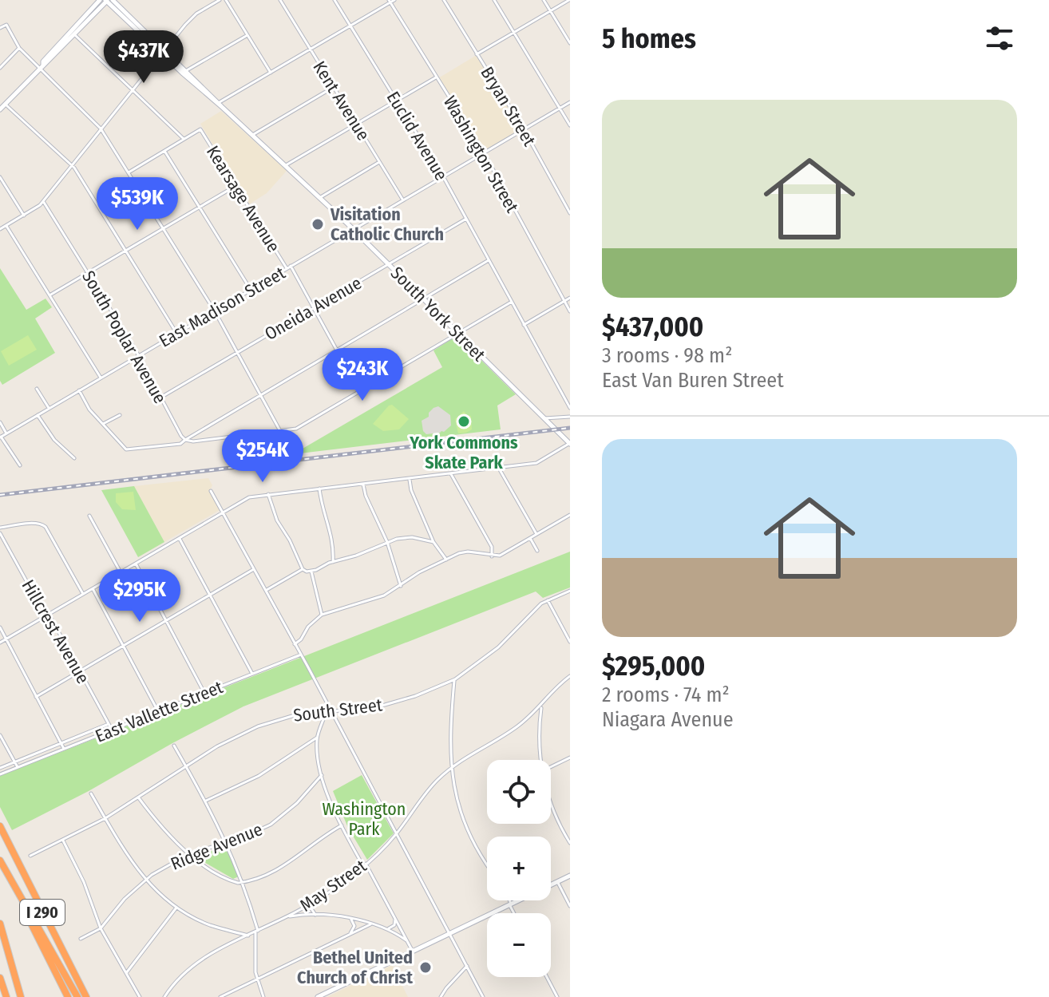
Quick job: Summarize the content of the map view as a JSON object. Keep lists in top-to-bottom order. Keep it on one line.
{"streets":{"highway":["I 290"],"main road":["South York Street"],"street":["Kent Avenue","Bryan Street","Euclid Avenue","Washington Street","Kearsage Avenue","East Madison Street","Oneida Avenue","South Poplar Avenue","Hillcrest Avenue","South Street","East Vallette Street","Ridge Avenue","May Street"]},"crossings":[["Kent Avenue","East Madison Street"],["Bryan Street","East Madison Street"],["Euclid Avenue","East Madison Street"],["Euclid Avenue","Oneida Avenue"],["Washington Street","East Madison Street"],["Kearsage Avenue","East Madison Street"],["Kearsage Avenue","Oneida Avenue"],["East Madison Street","South York Street"],["East Madison Street","South Poplar Avenue"],["Oneida Avenue","South York Street"],["Oneida Avenue","South Poplar Avenue"],["Hillcrest Avenue","East Vallette Street"]],"parks":["Washington Park"],"places":["Visitation Catholic Church","York Commons Skate Park","Bethel United Church of Christ"],"page":{"heading":"5 homes","price":["$437K","$539K","$243K","$254K","$295K"],"list":[{"name":"$437,000","note":"3 rooms · 98 m² · East Van Buren Street"},{"name":"$295,000","note":"2 rooms · 74 m² · Niagara Avenue"}],"map_buttons":["+","−"]}}
